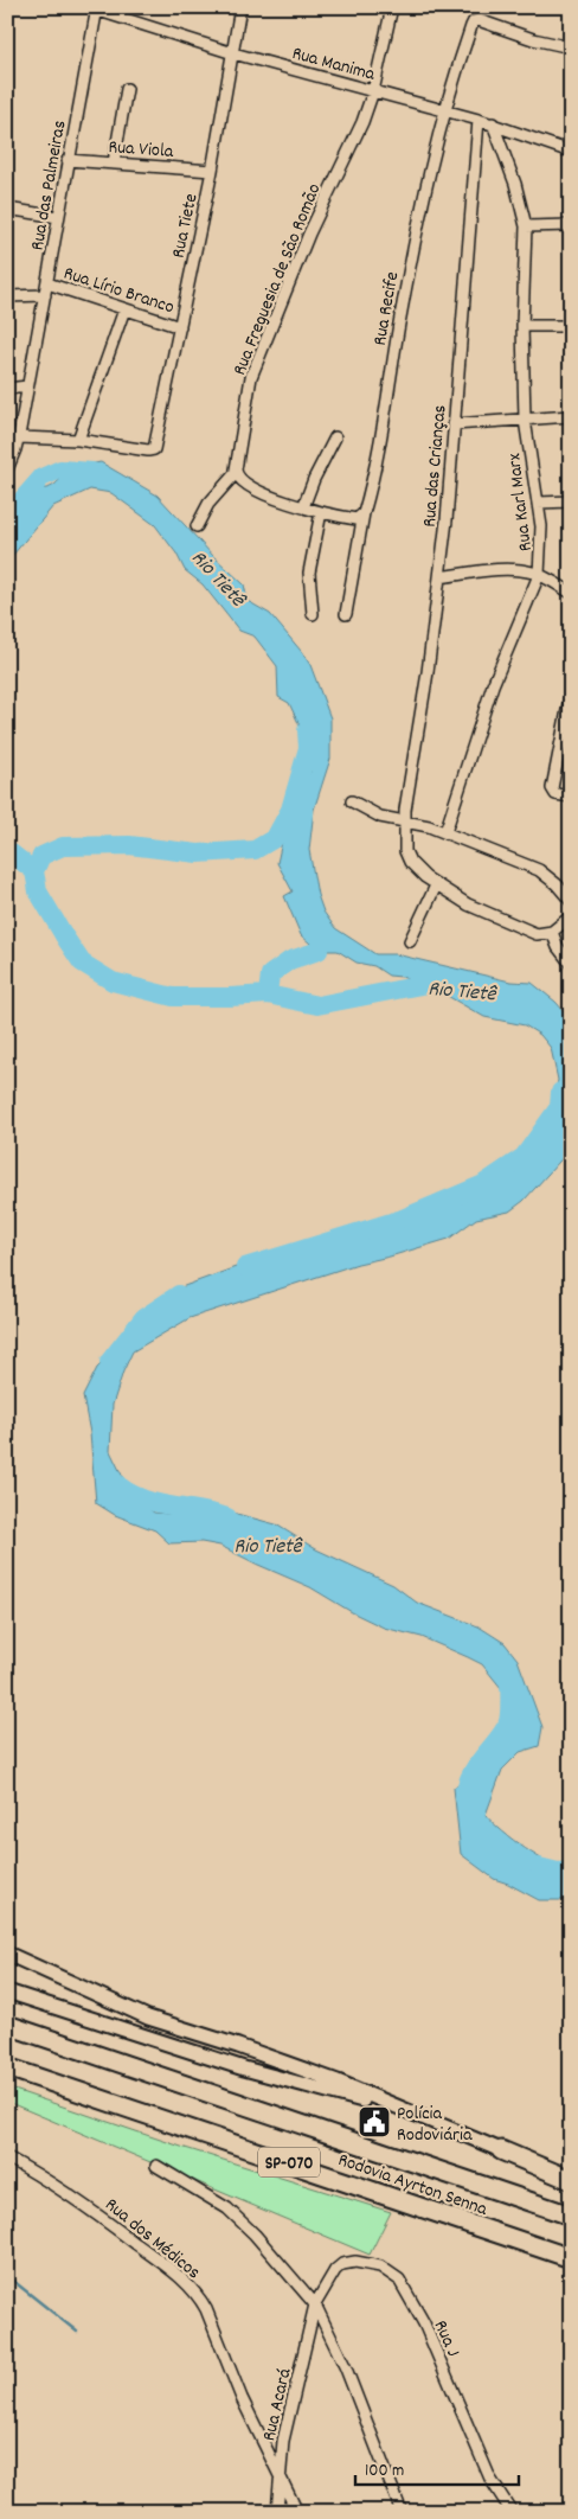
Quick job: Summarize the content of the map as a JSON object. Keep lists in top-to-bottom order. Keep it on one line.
{"streets":{"highway":["SP-070","Rodovia Ayrton Senna"],"street":["Rua Manima","Rua Viola","Rua das Palmeiras","Rua Tiete","Rua Freguesia de São Romão","Rua Lírio Branco","Rua Recife","Rua das Crianças","Rua Karl Marx","Rua dos Médicos","Rua J","Rua Acará"]},"crossings":[["Rua Manima","Rua das Palmeiras"],["Rua Manima","Rua Tiete"],["Rua Manima","Rua Freguesia de São Romão"],["Rua Manima","Rua Recife"],["Rua Manima","Rua das Crianças"],["Rua Manima","Rua Karl Marx"],["Rua Viola","Rua das Palmeiras"],["Rua Viola","Rua Tiete"],["Rua das Palmeiras","Rua Lírio Branco"],["Rua Tiete","Rua Lírio Branco"],["Rua dos Médicos","Rua Acará"],["Rua J","Rua Acará"]],"water":["Rio Tietê"],"places":{"public building":["Polícia Rodoviária"]},"scale_bar":"100 m"}
